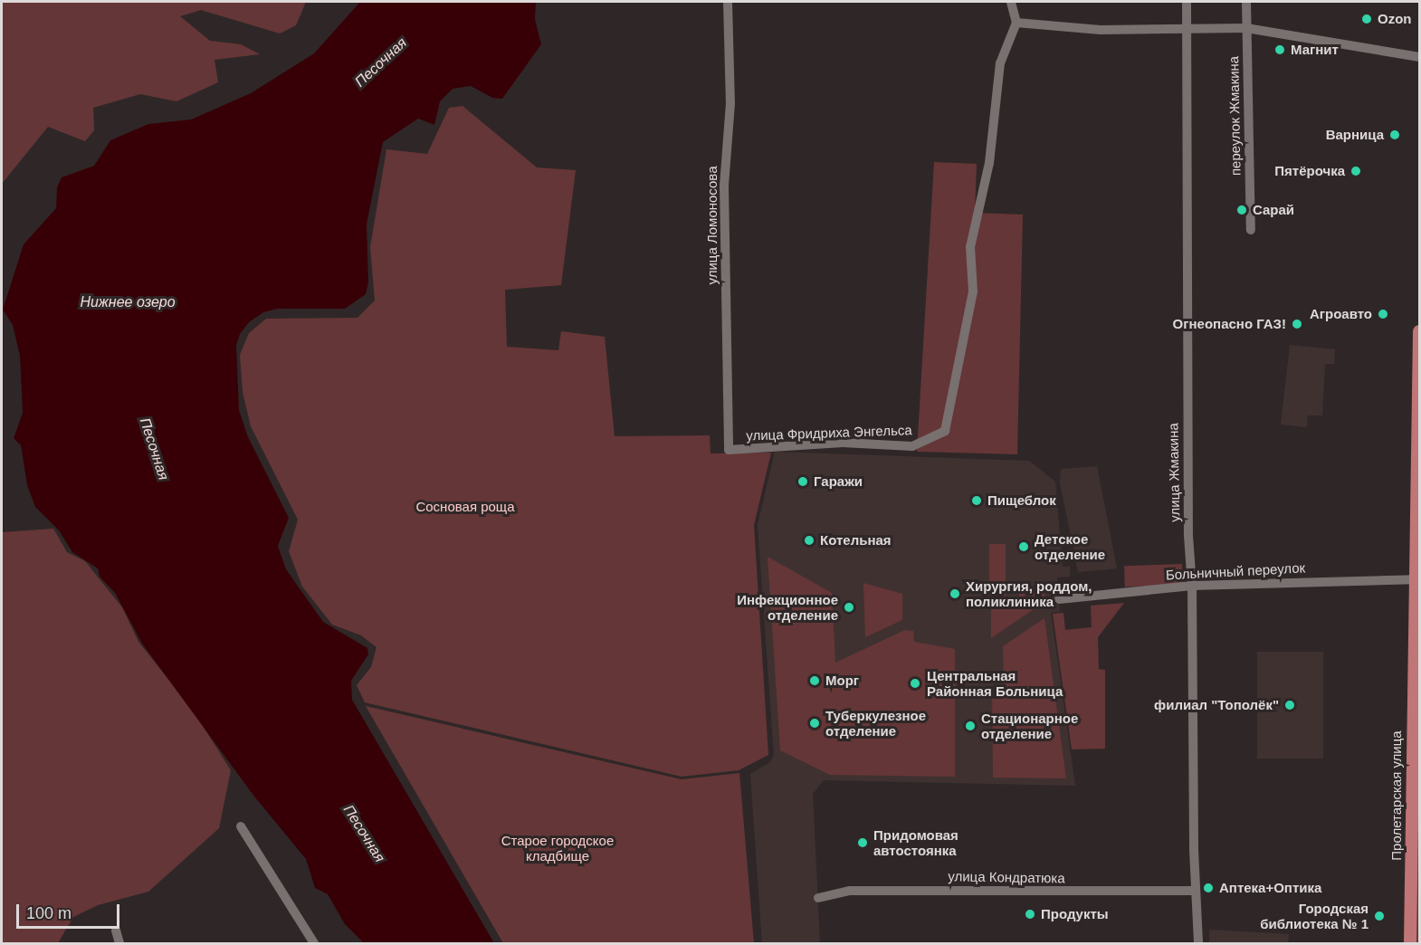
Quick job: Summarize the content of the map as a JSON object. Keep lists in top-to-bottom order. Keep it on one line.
{"streets":{"main road":["Пролетарская улица"],"street":["переулок Жмакина","улица Ломоносова","улица Фридриха Энгельса","улица Жмакина","Больничный переулок","улица Кондратюка"]},"crossings":[["улица Ломоносова","улица Фридриха Энгельса"],["улица Жмакина","Больничный переулок"],["улица Жмакина","улица Кондратюка"],["Больничный переулок","Пролетарская улица"]],"water":["Песочная","Нижнее озеро"],"parks":["Сосновая роща","Старое городское кладбище"],"places":["Ozon","Магнит","Варница","Пятёрочка","Сарай","Агроавто","Огнеопасно ГАЗ!","Гаражи","Пищеблок","Котельная","Детское отделение","Хирургия, роддом, поликлиника","Инфекционное отделение","Морг","Центральная Районная Больница","филиал \"Тополёк\"","Туберкулезное отделение","Стационарное отделение","Придомовая автостоянка","Аптека+Оптика","Продукты","Городская библиотека № 1"],"scale_bar":"100 m"}
